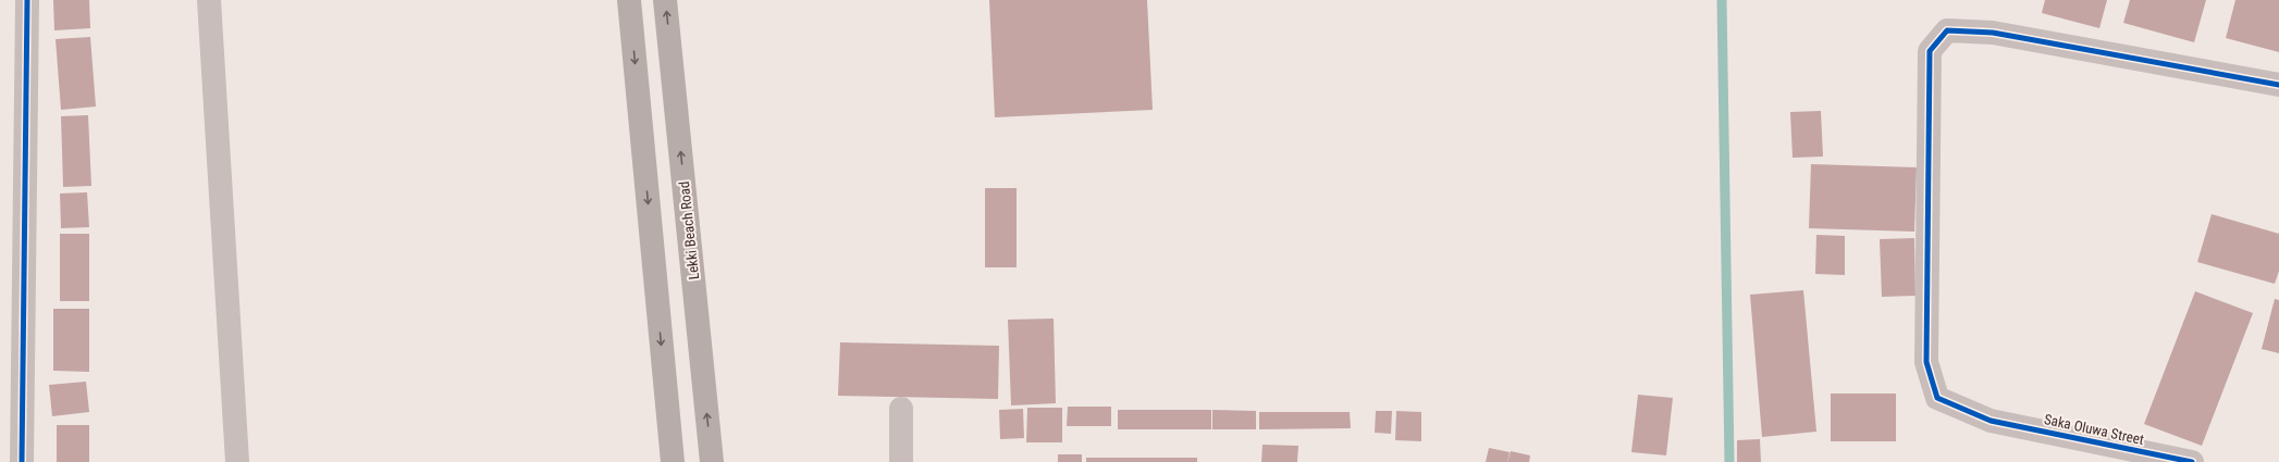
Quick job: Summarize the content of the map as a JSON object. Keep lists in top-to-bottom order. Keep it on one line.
{"streets":{"main road":["Lekki Beach Road"],"street":["Saka Oluwa Street"]}}
